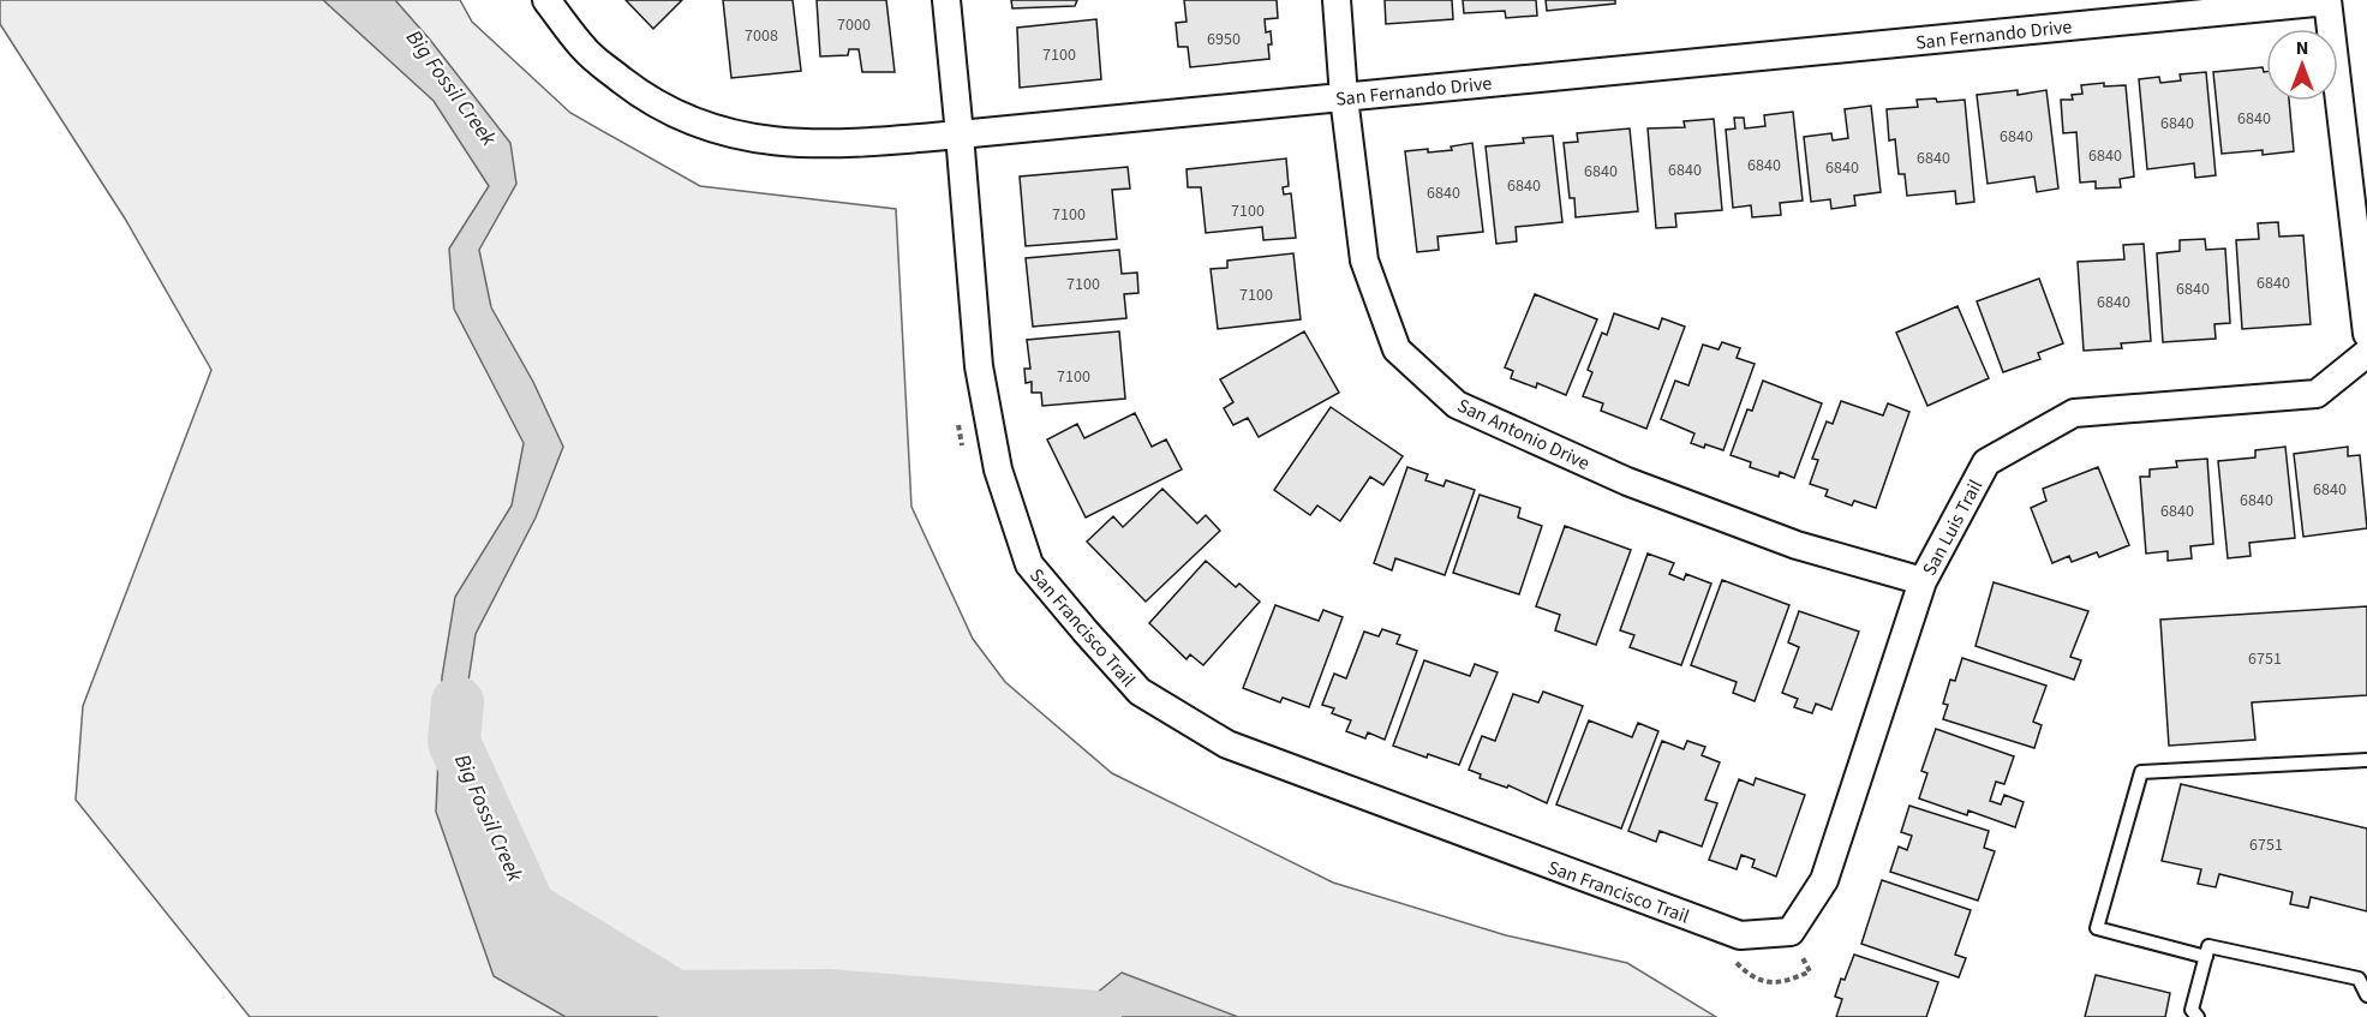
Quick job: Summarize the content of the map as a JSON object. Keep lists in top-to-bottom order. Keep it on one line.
{"streets":{"street":["San Fernando Drive","San Antonio Drive","San Luis Trail","San Francisco Trail"]},"crossings":[["San Fernando Drive","San Antonio Drive"],["San Fernando Drive","San Francisco Trail"],["San Antonio Drive","San Luis Trail"],["San Luis Trail","San Francisco Trail"]],"water":["Big Fossil Creek"],"house_numbers":["7000","7008","6950","7100","6840","6840","6840","6840","6840","6840","6840","6840","6840","6840","6840","7100","7100","6840","7100","6840","7100","6840","7100","6840","6840","6840","6751","6751"],"north":"top"}
